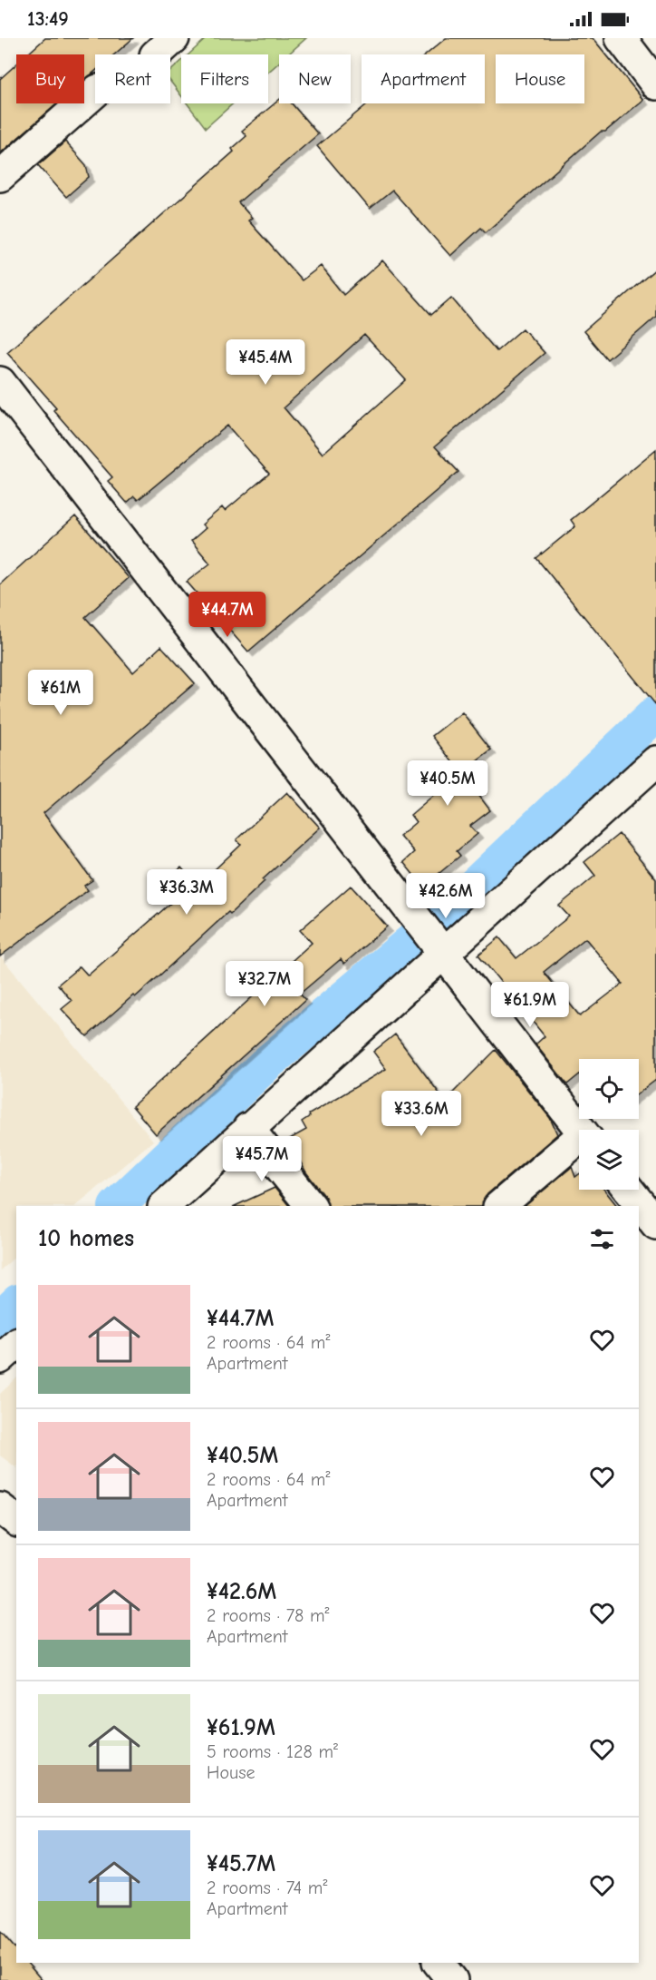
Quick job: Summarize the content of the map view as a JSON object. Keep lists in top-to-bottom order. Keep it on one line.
{"page":{"status":"13:49","chip":["Buy","Rent","Filters","New","Apartment","House"],"price":["¥45.4M","¥44.7M","¥61M","¥40.5M","¥36.3M","¥42.6M","¥32.7M","¥61.9M","¥33.6M","¥45.7M"],"heading":"10 homes","list":[{"name":"¥44.7M","note":"2 rooms · 64 m² · Apartment"},{"name":"¥40.5M","note":"2 rooms · 64 m² · Apartment"},{"name":"¥42.6M","note":"2 rooms · 78 m² · Apartment"},{"name":"¥61.9M","note":"5 rooms · 128 m² · House"},{"name":"¥45.7M","note":"2 rooms · 74 m² · Apartment"}]}}
